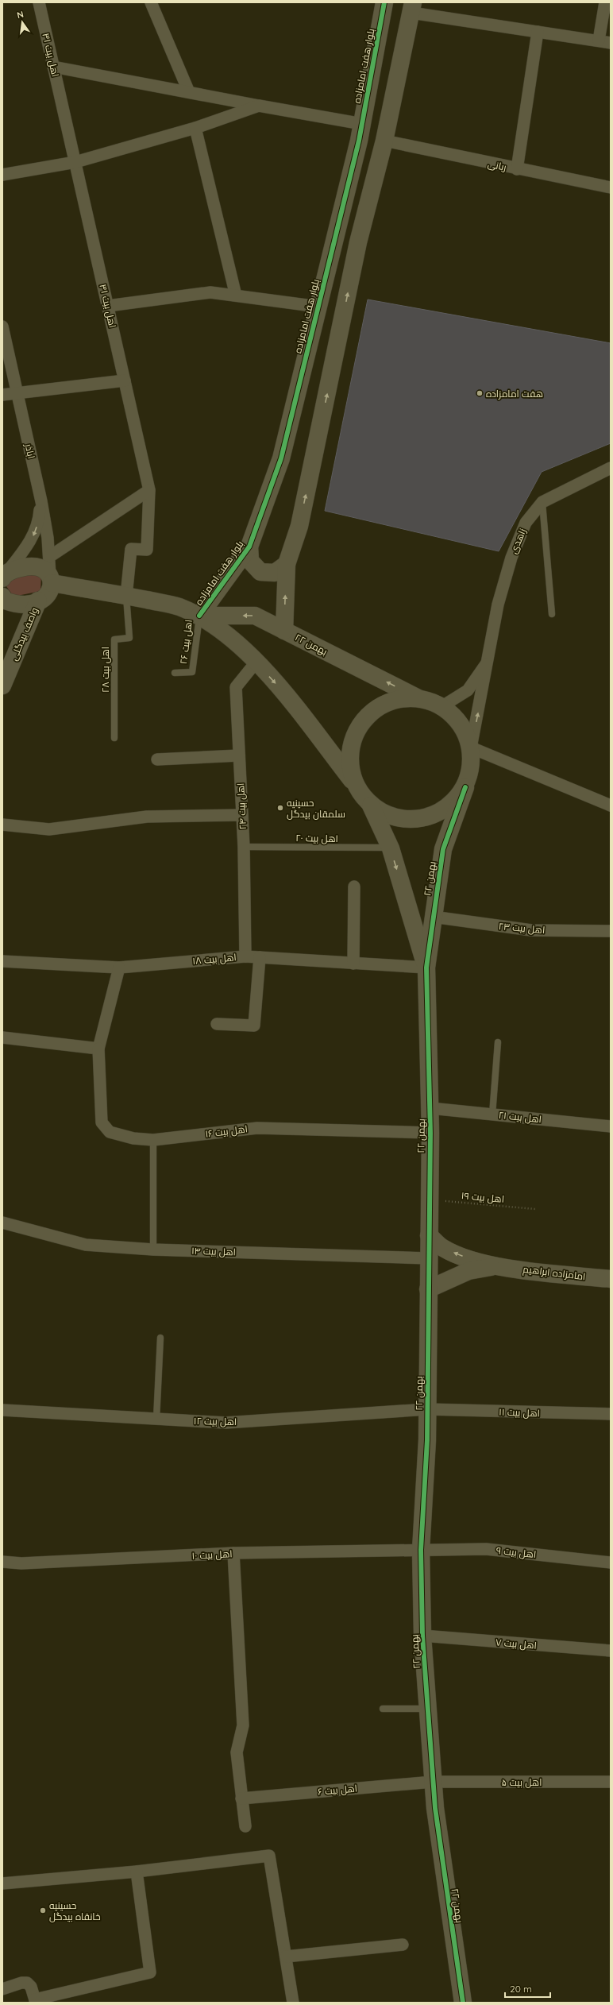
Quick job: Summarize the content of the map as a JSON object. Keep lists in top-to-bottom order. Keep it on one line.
{"streets":{"street":["اهل بیت ۳۱","بلوار هفت امامزاده","ربانی","اباذر","زاهدی","واصف بیدگلی","۲۲ بهمن","اهل بیت ۲۴","اهل بیت ۲۳","اهل بیت ۱۸","اهل بیت ۲۱","اهل بیت ۱۶","اهل بیت ۱۴","امامزاده ابراهیم","اهل بیت ۱۱","اهل بیت ۱۲","اهل بیت ۹","اهل بیت ۱۰","اهل بیت ۷","اهل بیت ۵","اهل بیت ۶"],"lane":["اهل بیت ۲۶","اهل بیت ۲۸","اهل بیت ۲۰"],"path":["اهل بیت ۱۹"]},"crossings":[["اهل بیت ۳۱","۲۲ بهمن"],["اهل بیت ۳۱","اهل بیت ۲۸"],["بلوار هفت امامزاده","اهل بیت ۲۶"],["بلوار هفت امامزاده","۲۲ بهمن"],["اباذر","۲۲ بهمن"],["زاهدی","۲۲ بهمن"],["اهل بیت ۲۶","۲۲ بهمن"],["۲۲ بهمن","اهل بیت ۲۸"],["۲۲ بهمن","اهل بیت ۲۴"],["۲۲ بهمن","اهل بیت ۲۰"],["۲۲ بهمن","اهل بیت ۲۳"],["۲۲ بهمن","اهل بیت ۱۸"],["۲۲ بهمن","اهل بیت ۲۱"],["۲۲ بهمن","اهل بیت ۱۶"],["۲۲ بهمن","اهل بیت ۱۹"],["۲۲ بهمن","اهل بیت ۱۴"],["۲۲ بهمن","امامزاده ابراهیم"],["۲۲ بهمن","اهل بیت ۱۱"],["۲۲ بهمن","اهل بیت ۱۲"],["۲۲ بهمن","اهل بیت ۹"],["۲۲ بهمن","اهل بیت ۱۰"],["۲۲ بهمن","اهل بیت ۷"],["۲۲ بهمن","اهل بیت ۵"],["۲۲ بهمن","اهل بیت ۶"],["اهل بیت ۲۴","اهل بیت ۲۰"],["اهل بیت ۲۴","اهل بیت ۱۸"],["اهل بیت ۱۸","اهل بیت ۱۶"],["اهل بیت ۱۱","اهل بیت ۱۲"],["اهل بیت ۹","اهل بیت ۱۰"],["اهل بیت ۵","اهل بیت ۶"]],"places":["هفت امامزاده","حسینیه سلمقان بیدگل","حسینیه خانقاه بیدگل"],"scale_bar":"20 m","north":"top"}
